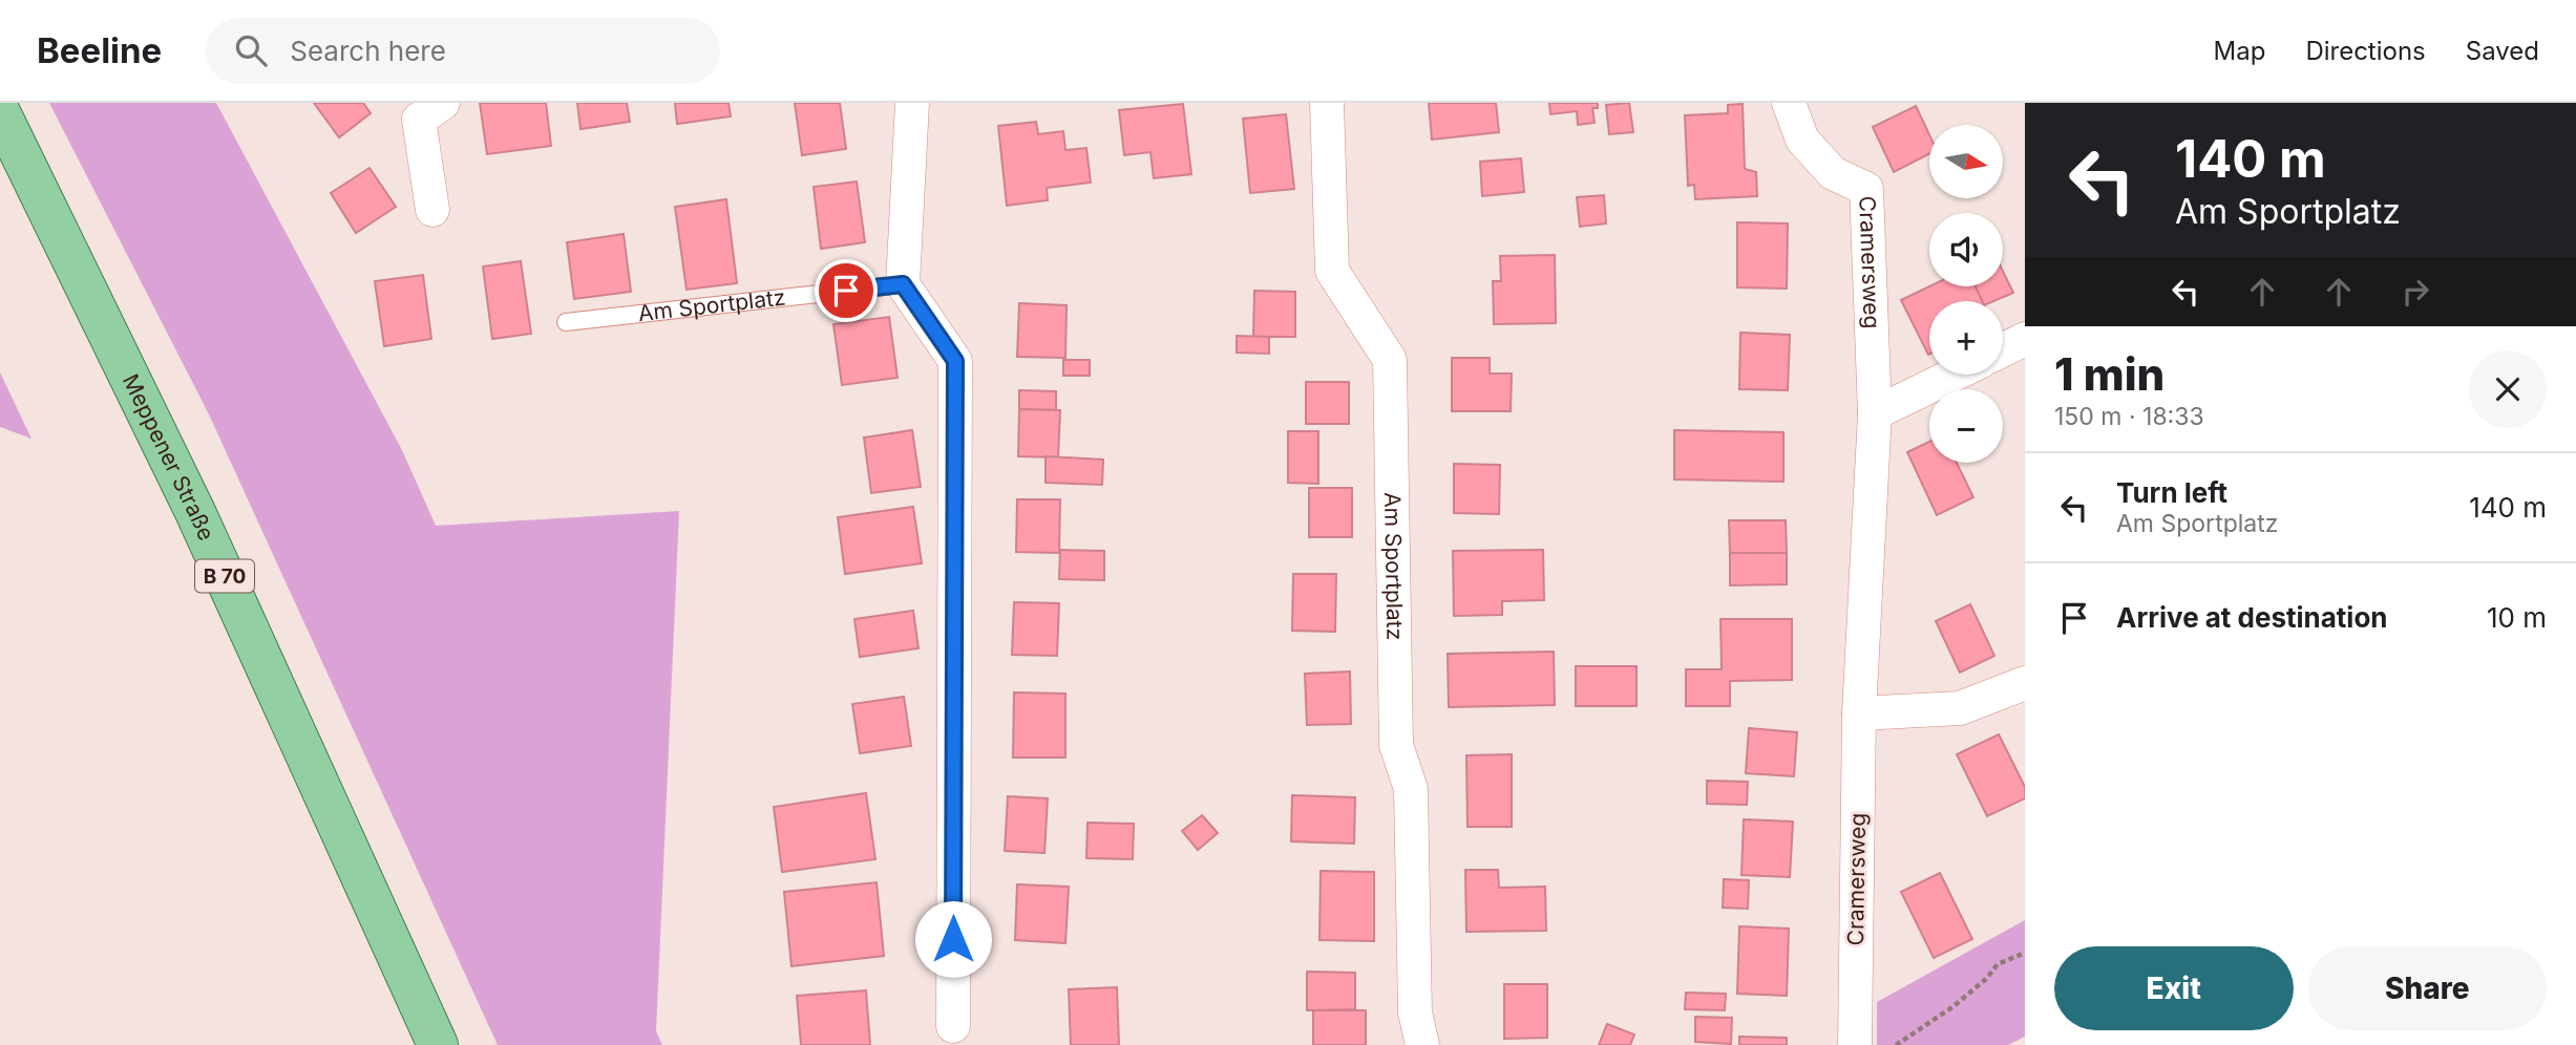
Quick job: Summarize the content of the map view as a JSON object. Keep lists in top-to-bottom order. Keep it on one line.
{"streets":{"main road":["Meppener Straße","B 70"],"street":["Cramersweg","Am Sportplatz"]},"north":"right","page":{"header":"Beeline","search":"Search here","nav":["Map","Directions","Saved"],"turn":["140 m","Am Sportplatz"],"map_buttons":["+","−"],"heading":["1 min","150 m · 18:33"],"list":[{"name":"Turn left","note":"Am Sportplatz","value":"140 m"},{"name":"Arrive at destination","value":"10 m"}],"buttons":["Exit","Share"]}}
